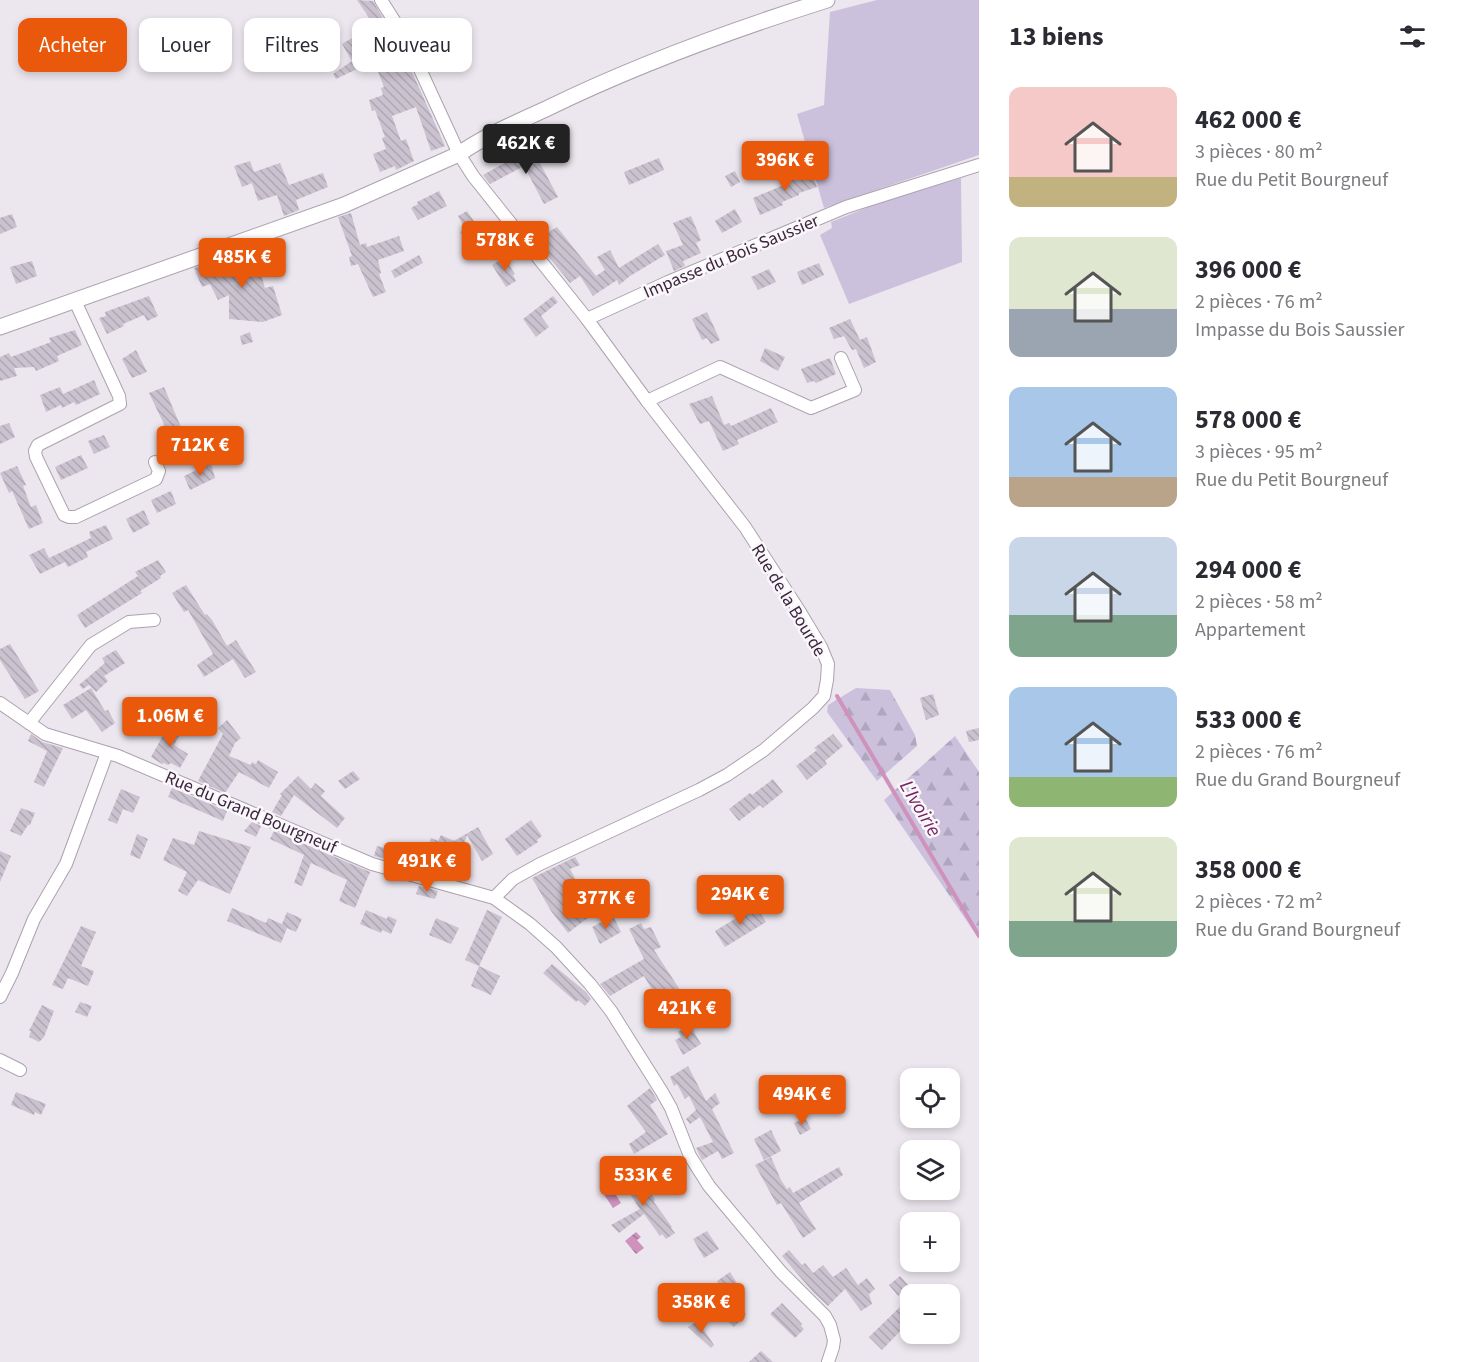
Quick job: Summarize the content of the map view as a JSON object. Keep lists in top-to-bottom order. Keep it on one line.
{"streets":{"street":["Impasse du Bois Saussier","Rue de la Bourde","Rue du Grand Bourgneuf"]},"crossings":[["Impasse du Bois Saussier","Rue de la Bourde"],["Rue de la Bourde","Rue du Grand Bourgneuf"]],"water":["L'Ivoirie"],"page":{"heading":"13 biens","chip":["Acheter","Louer","Filtres","Nouveau"],"list":[{"name":"462 000 €","note":"3 pièces · 80 m² · Rue du Petit Bourgneuf"},{"name":"396 000 €","note":"2 pièces · 76 m² · Impasse du Bois Saussier"},{"name":"578 000 €","note":"3 pièces · 95 m² · Rue du Petit Bourgneuf"},{"name":"294 000 €","note":"2 pièces · 58 m² · Appartement"},{"name":"533 000 €","note":"2 pièces · 76 m² · Rue du Grand Bourgneuf"},{"name":"358 000 €","note":"2 pièces · 72 m² · Rue du Grand Bourgneuf"}],"price":["462K €","396K €","578K €","485K €","712K €","1.06M €","491K €","294K €","377K €","421K €","494K €","533K €","358K €"],"map_buttons":["+","−"]}}
